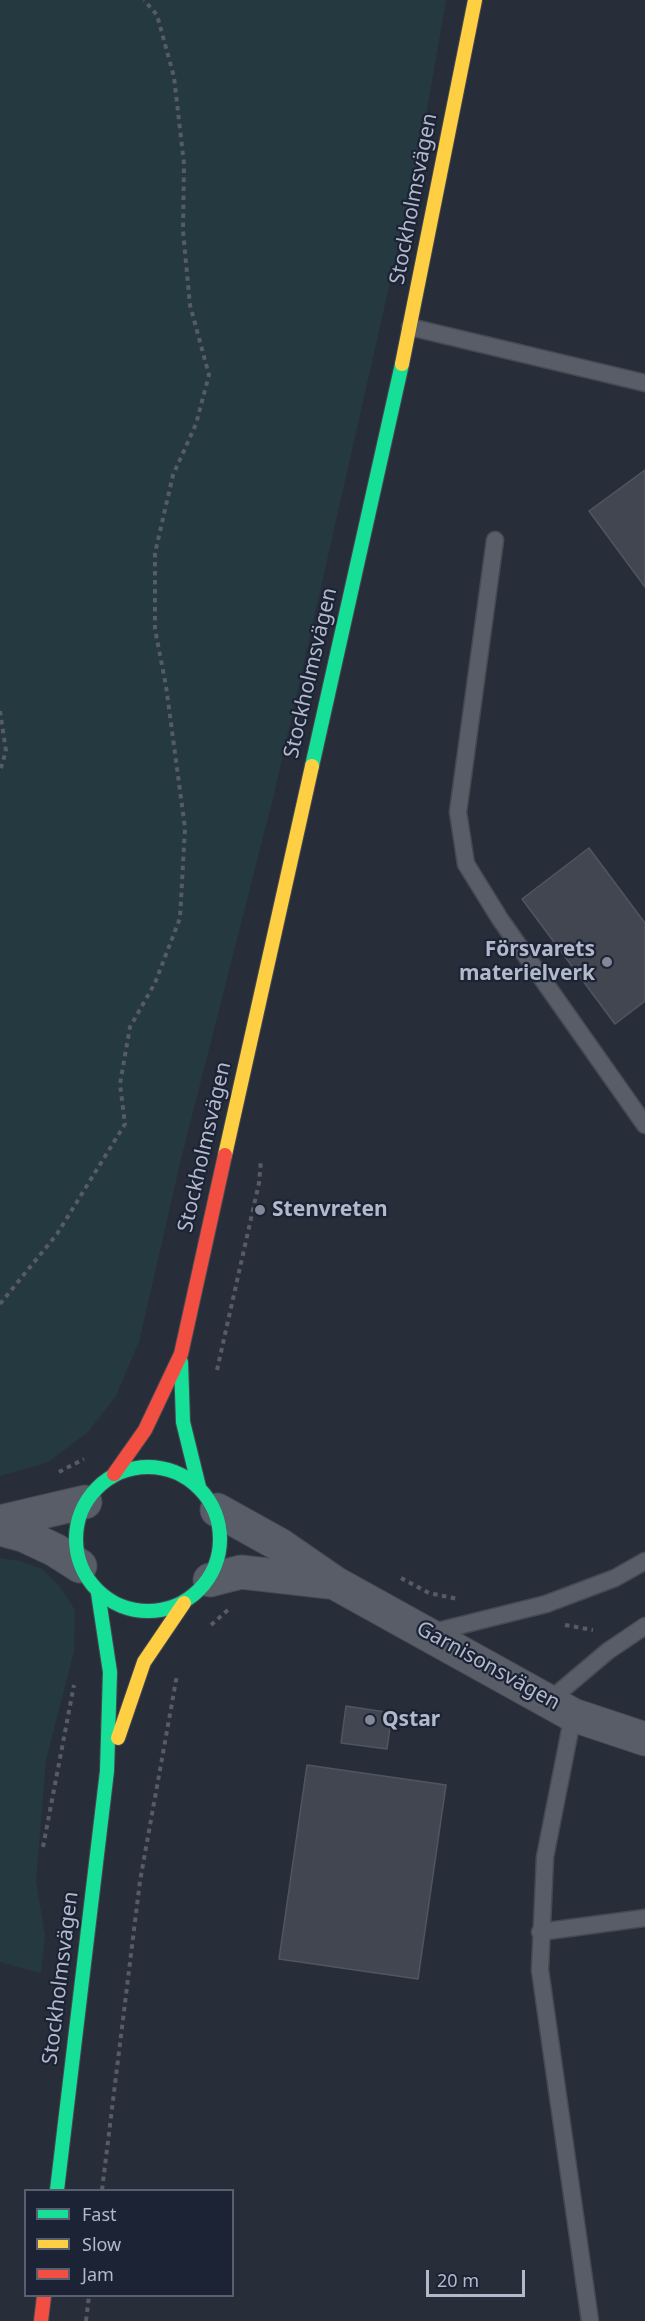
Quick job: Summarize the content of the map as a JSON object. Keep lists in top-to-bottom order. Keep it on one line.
{"streets":{"main road":["Stockholmsvägen"],"street":["Garnisonsvägen"]},"crossings":[["Stockholmsvägen","Garnisonsvägen"]],"places":["Försvarets materielverk","Stenvreten","Qstar"],"legend":["Fast","Slow","Jam"],"scale_bar":"20 m"}
